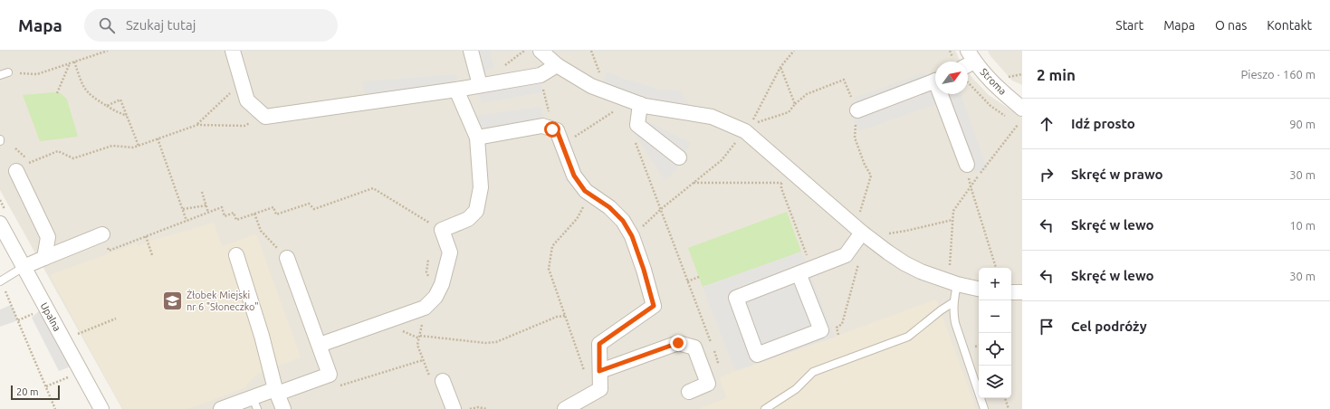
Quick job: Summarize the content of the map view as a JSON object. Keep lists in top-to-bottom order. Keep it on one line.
{"streets":{"street":["Stroma","Upalna"]},"places":{"school or university":["Żłobek Miejski nr 6 \"Słoneczko\""]},"scale_bar":"20 m","north":"top right","page":{"header":"Mapa","search":"Szukaj tutaj","nav":["Start","Mapa","O nas","Kontakt"],"heading":["2 min","Pieszo · 160 m"],"list":[["Idź prosto","90 m"],["Skręć w prawo","30 m"],["Skręć w lewo","10 m"],["Skręć w lewo","30 m"],"Cel podróży"],"map_buttons":["+","−"],"scale":"20 m"}}
